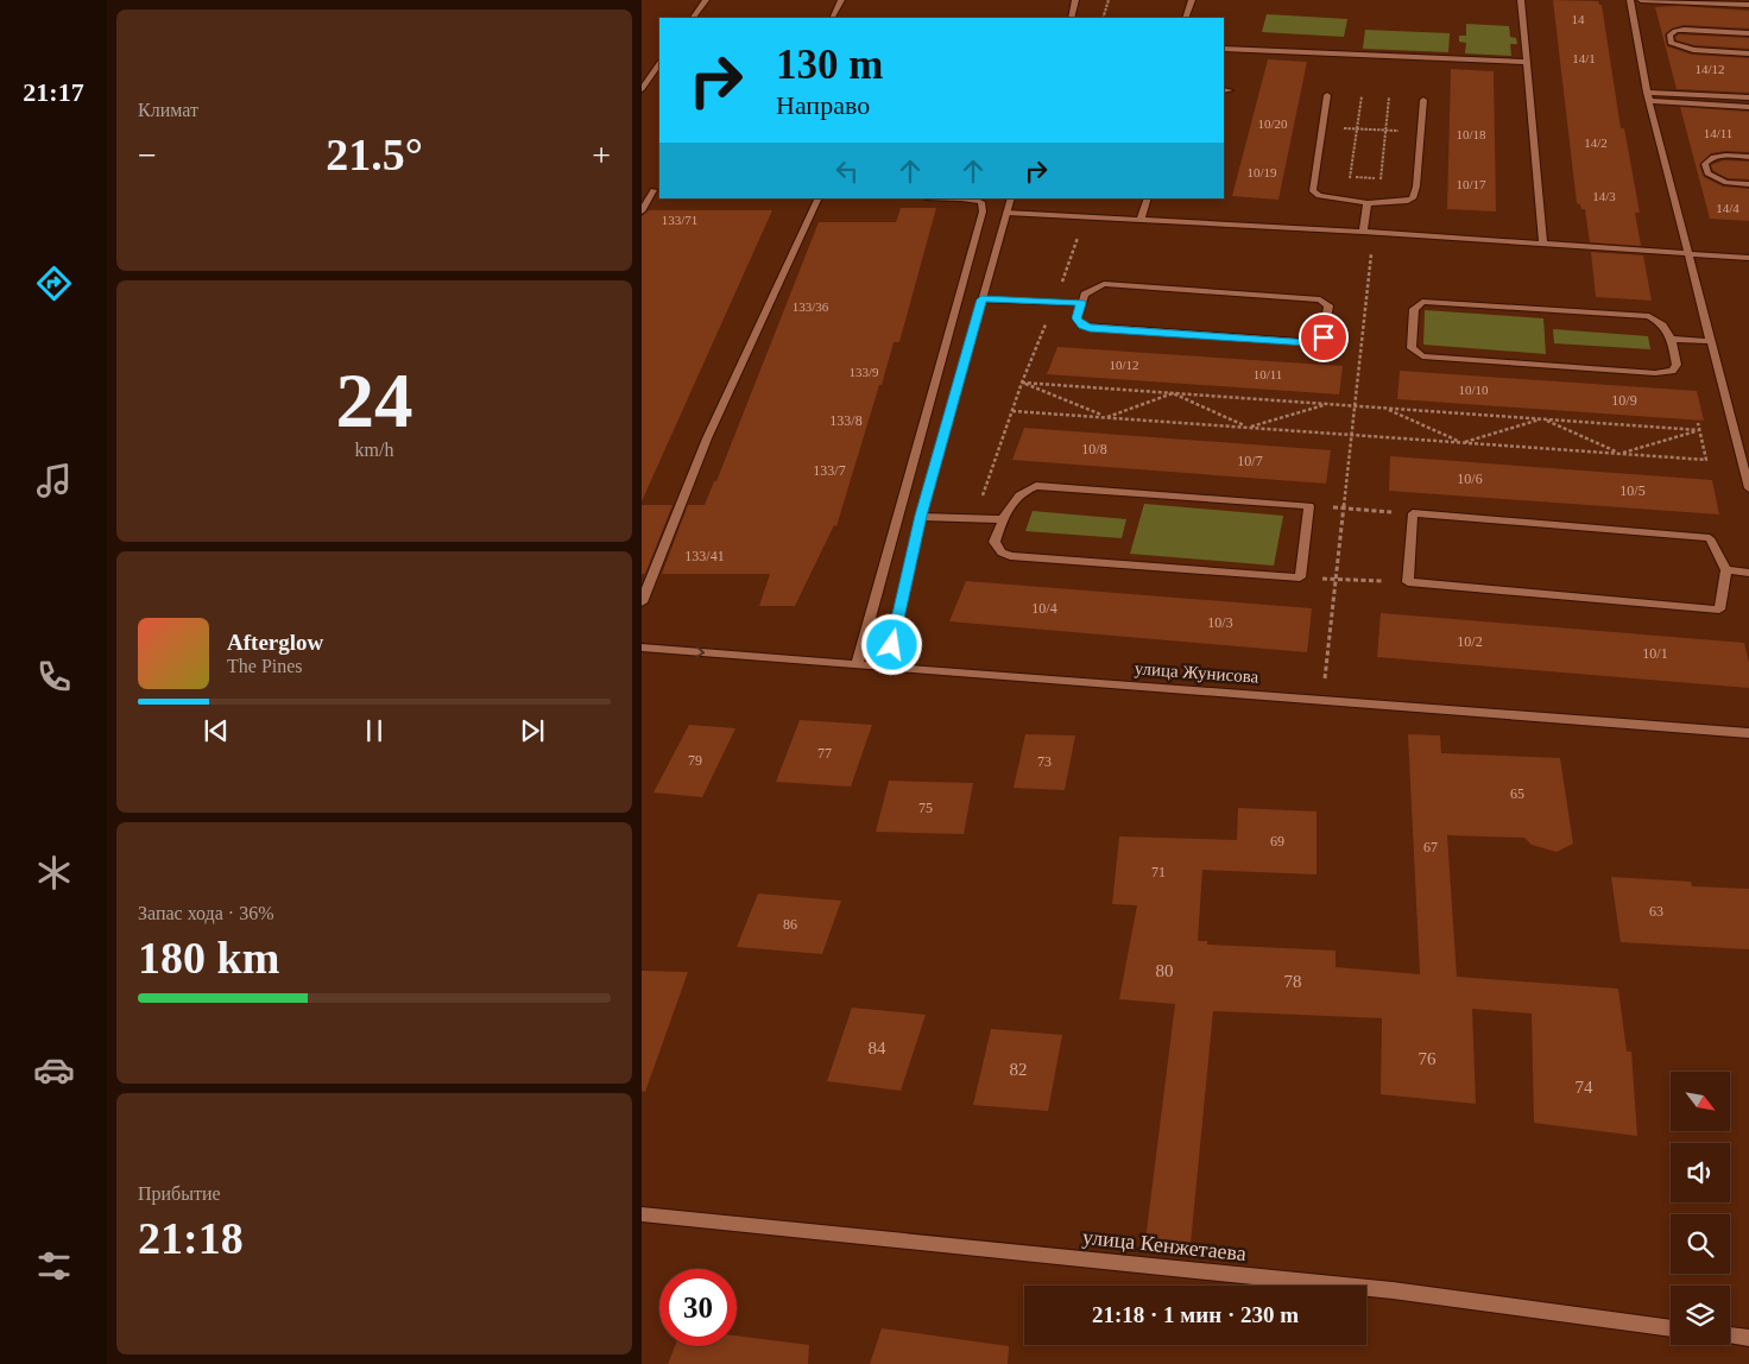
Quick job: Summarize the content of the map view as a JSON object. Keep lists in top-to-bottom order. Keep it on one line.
{"streets":{"street":["улица Жунисова","улица Кенжетаева"]},"house_numbers":["14","14/1","14/12","10/20","14/11","10/18","14/2","10/19","10/17","14/3","14/4","133/71","133/36","10/12","133/9","10/11","10/10","10/9","133/8","10/8","10/7","133/7","10/6","10/5","133/41","10/4","10/3","10/2","10/1","77","79","73","65","75","69","67","71","63","86","80","78","84","76","82","74"],"north":"bottom right","page":{"tabs":"21:17","tile":["Климат",["24","km/h"],["Запас хода · 36%","180 km"],["Прибытие","21:18"]],"turn":["130 m","Направо"],"heat":["−","21.5°","+"],"song":["Afterglow","The Pines"],"limit":"30","trip":"21:18 · 1 мин · 230 m"}}
